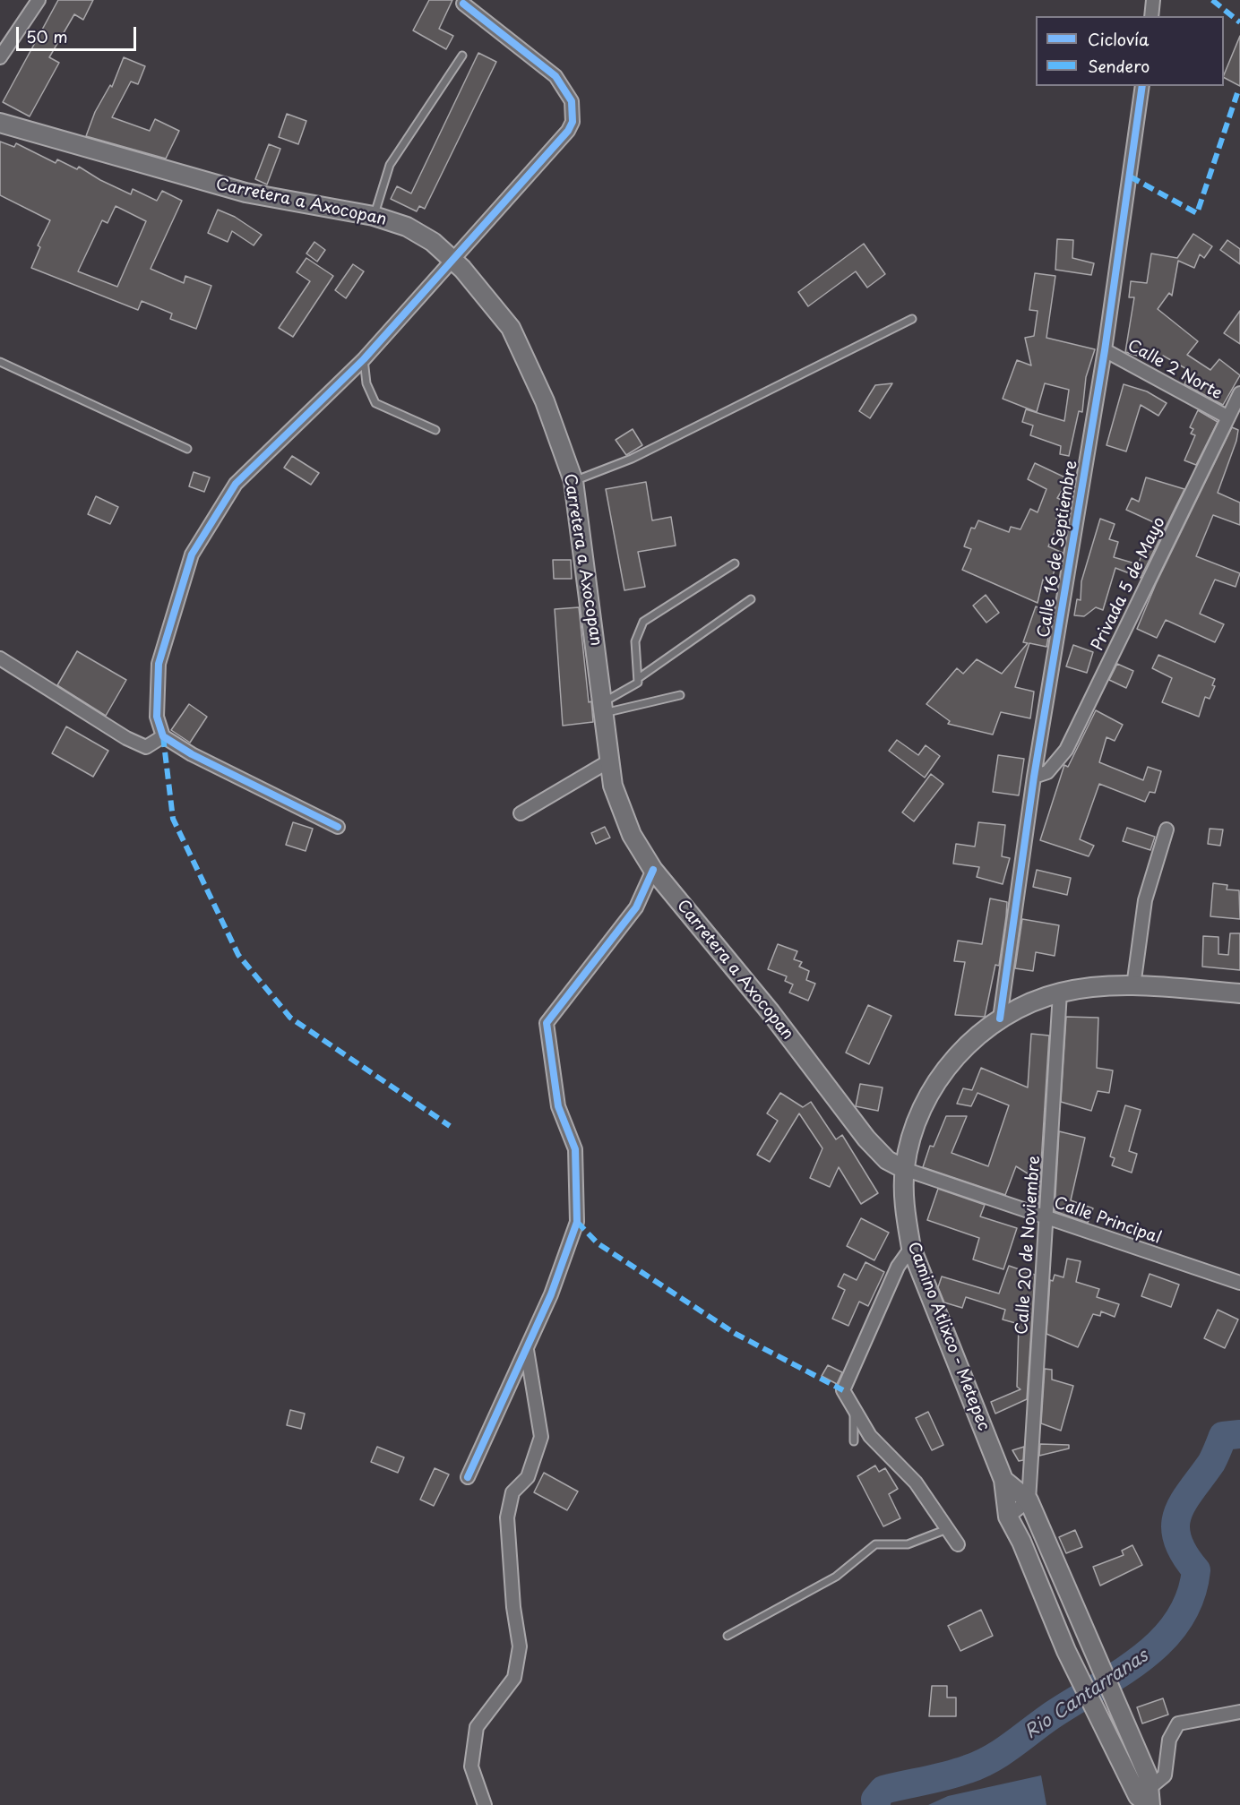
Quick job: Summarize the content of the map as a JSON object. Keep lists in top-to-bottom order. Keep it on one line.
{"streets":{"main road":["Carretera a Axocopan","Camino Atlixco - Metepec"],"street":["Calle 2 Norte","Calle 16 de Septiembre","Privada 5 de Mayo","Calle Principal","Calle 20 de Noviembre"]},"crossings":[["Carretera a Axocopan","Calle Principal"],["Carretera a Axocopan","Camino Atlixco - Metepec"],["Calle 2 Norte","Calle 16 de Septiembre"],["Calle 2 Norte","Privada 5 de Mayo"],["Calle 16 de Septiembre","Privada 5 de Mayo"],["Calle 16 de Septiembre","Camino Atlixco - Metepec"],["Calle Principal","Calle 20 de Noviembre"],["Calle Principal","Camino Atlixco - Metepec"],["Calle 20 de Noviembre","Camino Atlixco - Metepec"]],"water":["Rio Cantarranas"],"legend":["Ciclovía","Sendero"],"scale_bar":"50 m"}
